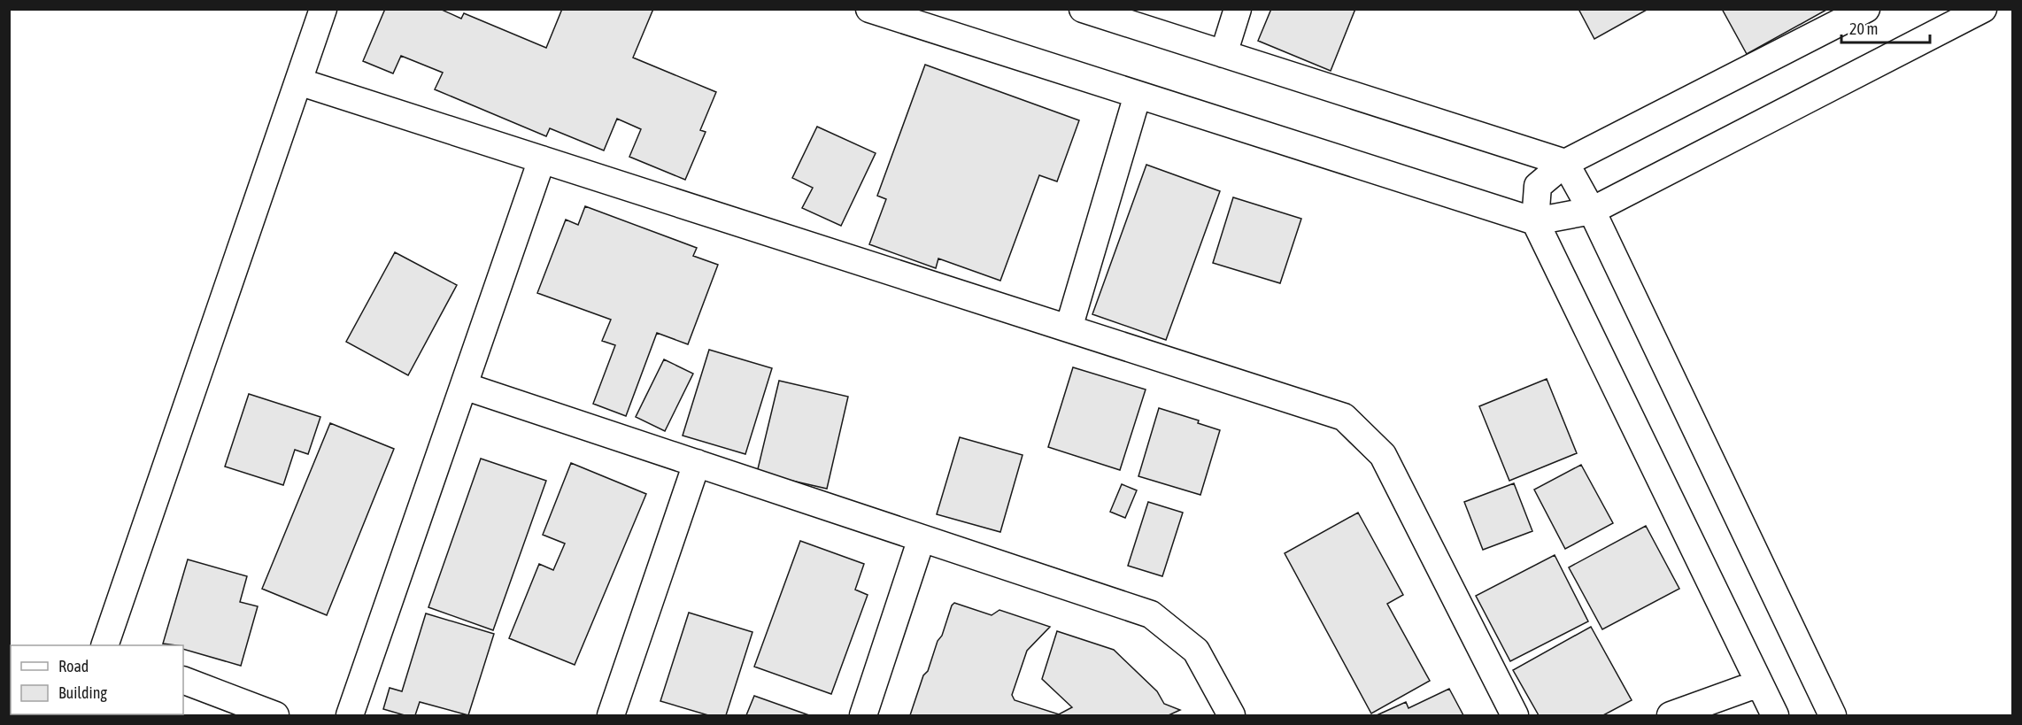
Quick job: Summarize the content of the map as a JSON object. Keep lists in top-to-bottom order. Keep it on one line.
{"legend":["Road","Building"],"scale_bar":"20 m"}
